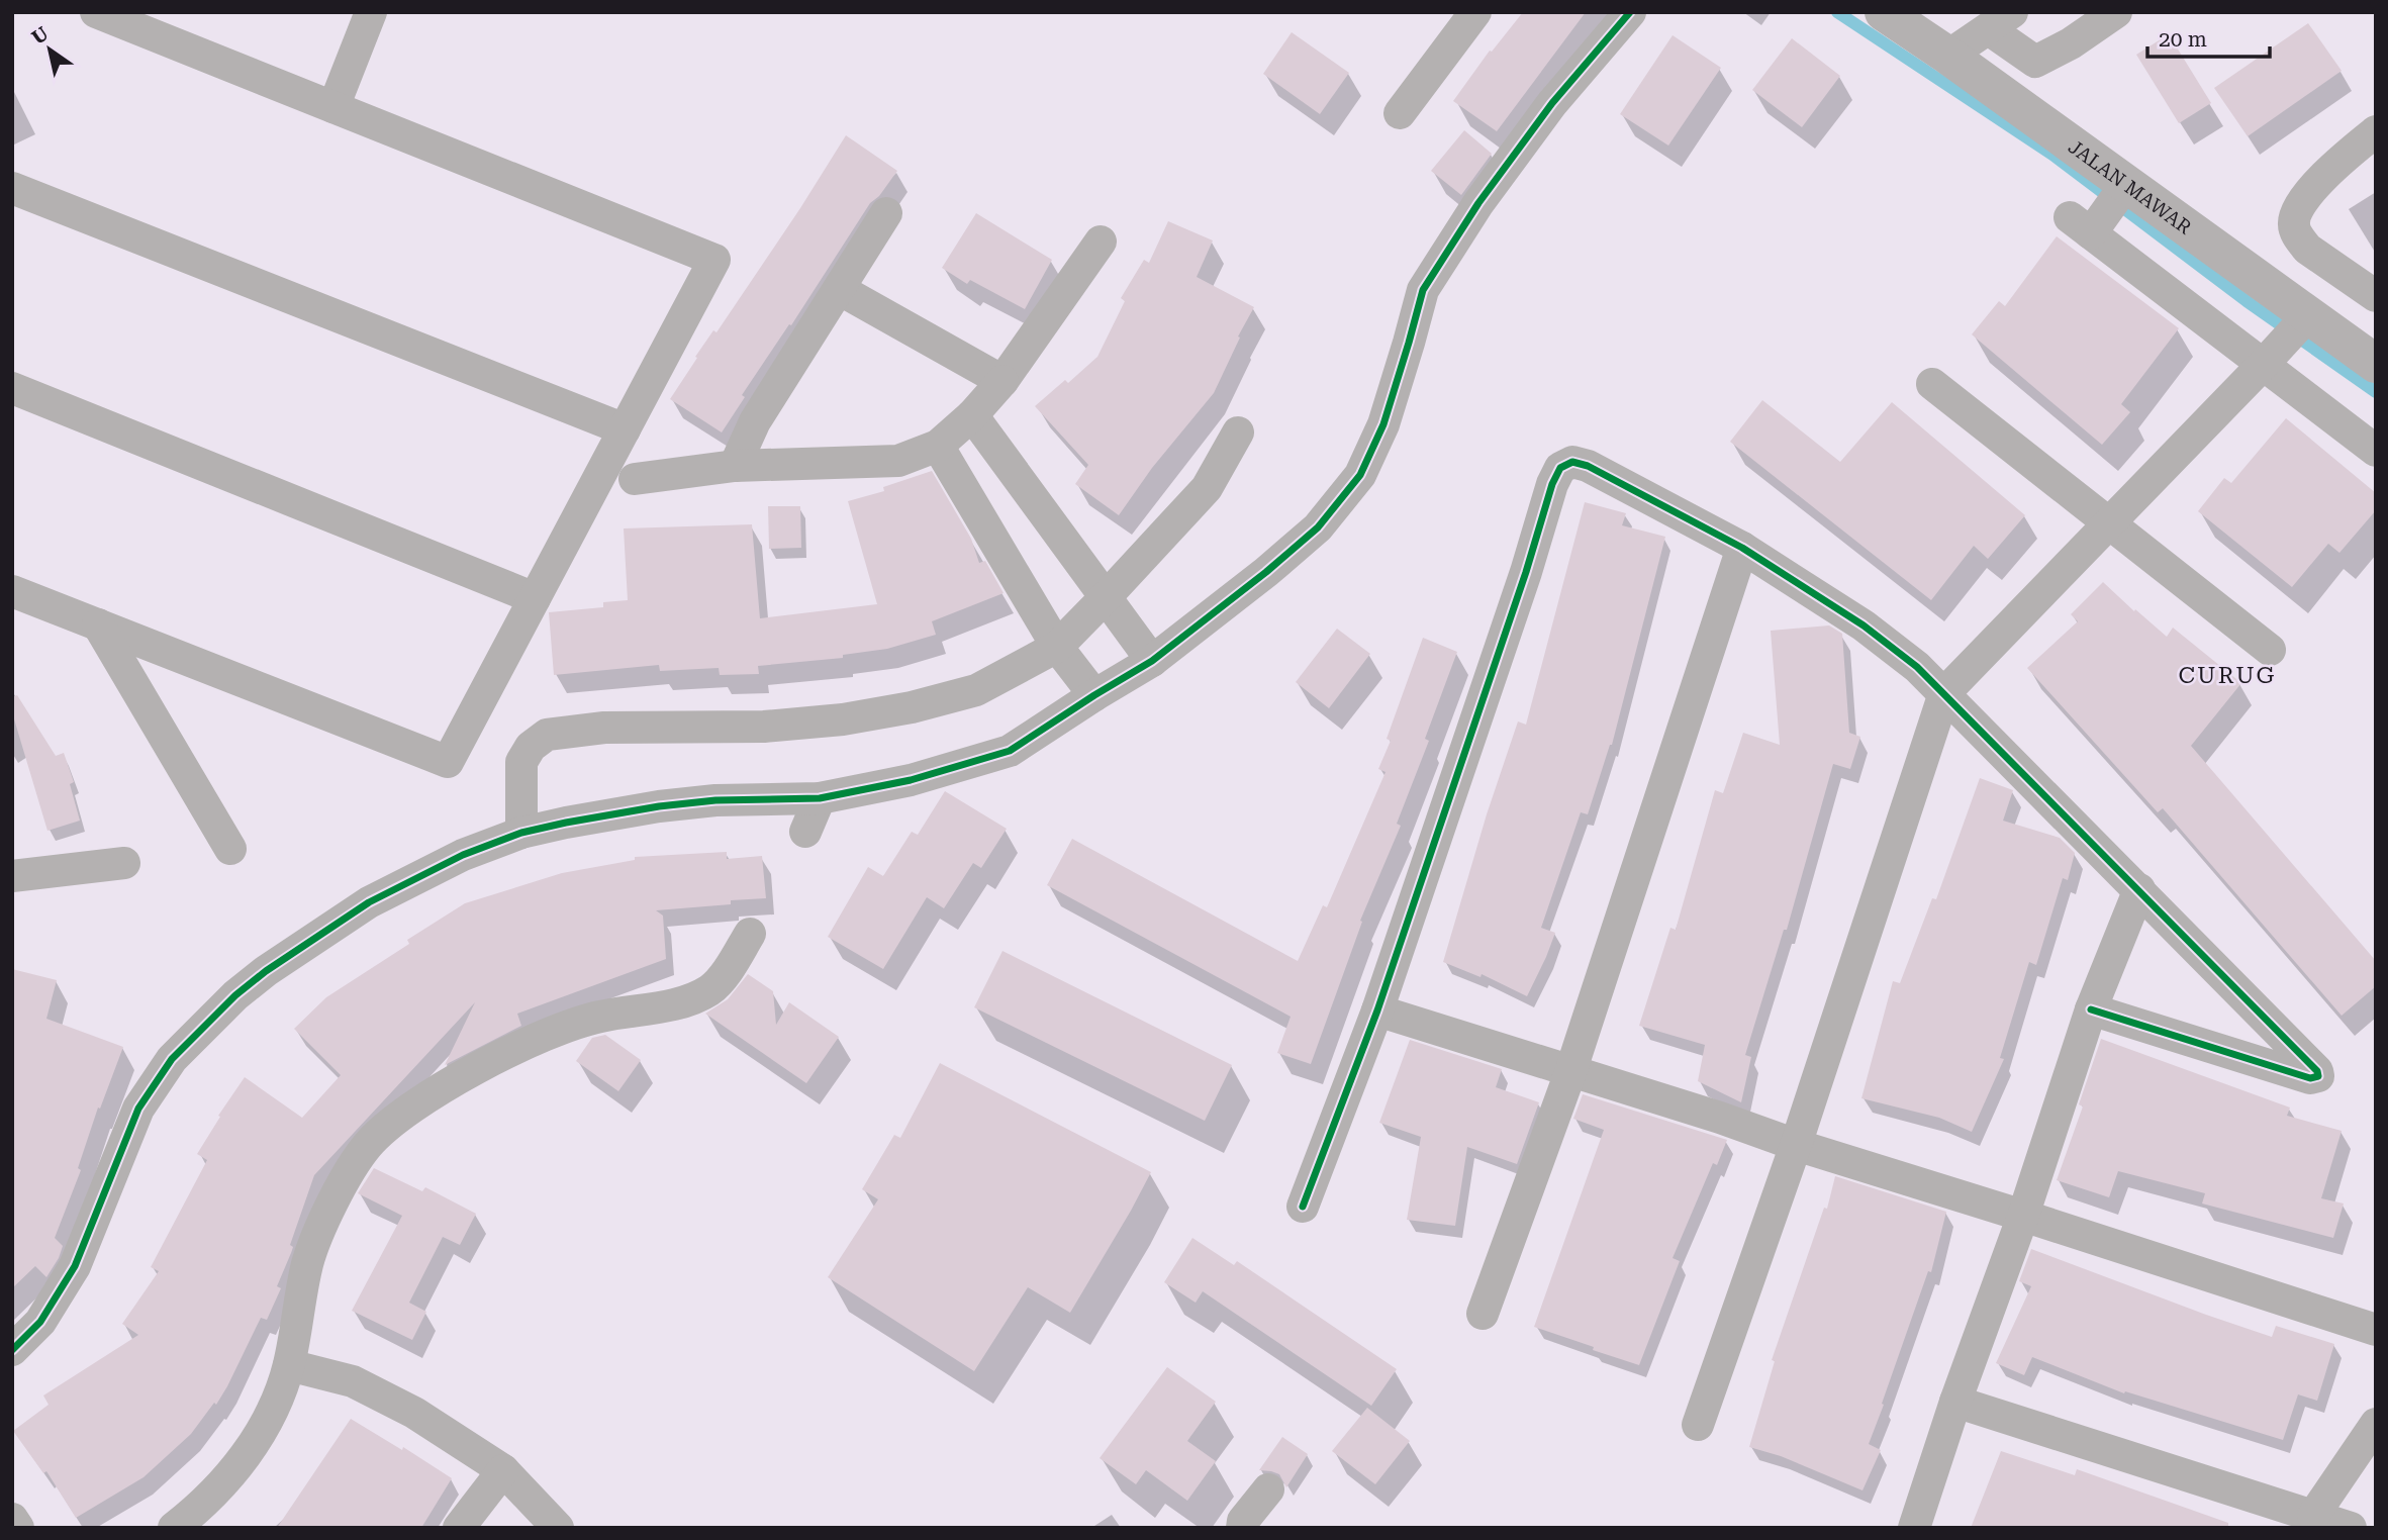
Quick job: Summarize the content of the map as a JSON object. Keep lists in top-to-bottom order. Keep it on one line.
{"streets":{"street":["JALAN MAWAR"]},"districts":["CURUG"],"scale_bar":"20 m","north":"top left"}
